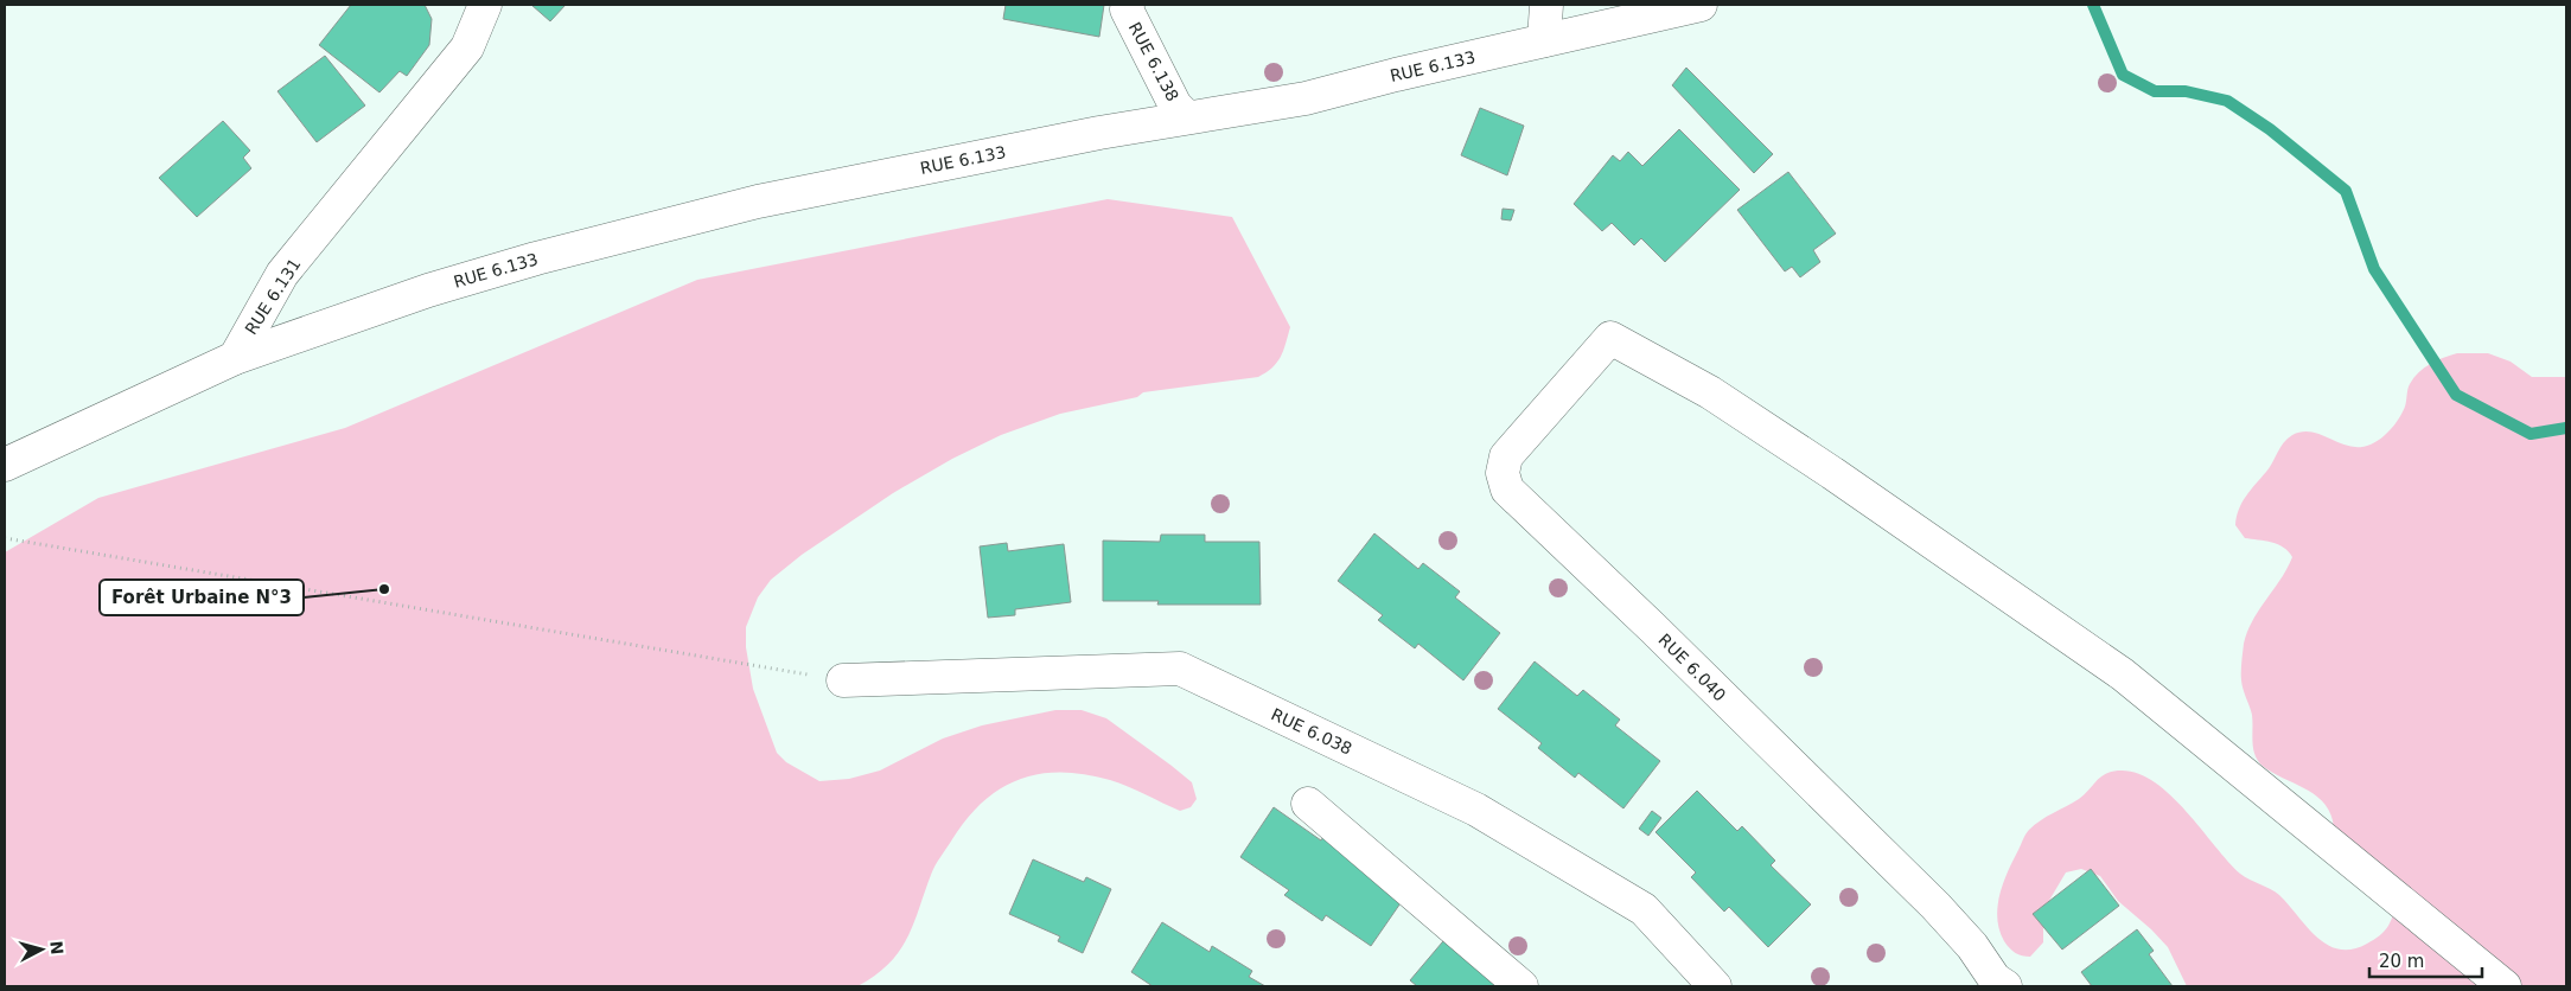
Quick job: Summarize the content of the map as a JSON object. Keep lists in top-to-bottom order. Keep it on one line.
{"streets":{"street":["RUE 6.138","RUE 6.133","RUE 6.131","RUE 6.040","RUE 6.038"]},"crossings":[["RUE 6.138","RUE 6.133"],["RUE 6.133","RUE 6.131"]],"places":["Forêt Urbaine N°3"],"scale_bar":"20 m","north":"right"}
